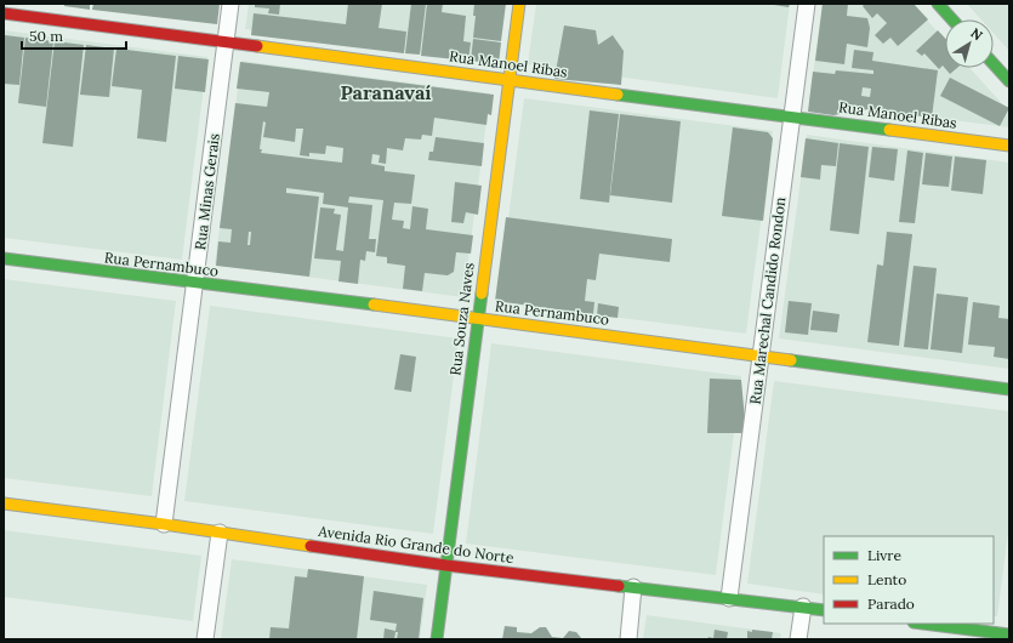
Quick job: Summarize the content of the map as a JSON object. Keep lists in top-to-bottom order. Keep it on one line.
{"streets":{"street":["Rua Manoel Ribas","Rua Minas Gerais","Rua Pernambuco","Rua Marechal Candido Rondon","Rua Souza Naves","Avenida Rio Grande do Norte"]},"crossings":[["Rua Manoel Ribas","Rua Minas Gerais"],["Rua Manoel Ribas","Rua Marechal Candido Rondon"],["Rua Manoel Ribas","Rua Souza Naves"],["Rua Minas Gerais","Rua Pernambuco"],["Rua Minas Gerais","Avenida Rio Grande do Norte"],["Rua Pernambuco","Rua Marechal Candido Rondon"],["Rua Pernambuco","Rua Souza Naves"],["Rua Marechal Candido Rondon","Avenida Rio Grande do Norte"],["Rua Souza Naves","Avenida Rio Grande do Norte"]],"districts":["Paranavaí"],"legend":["Livre","Lento","Parado"],"scale_bar":"50 m","north":"top right"}
